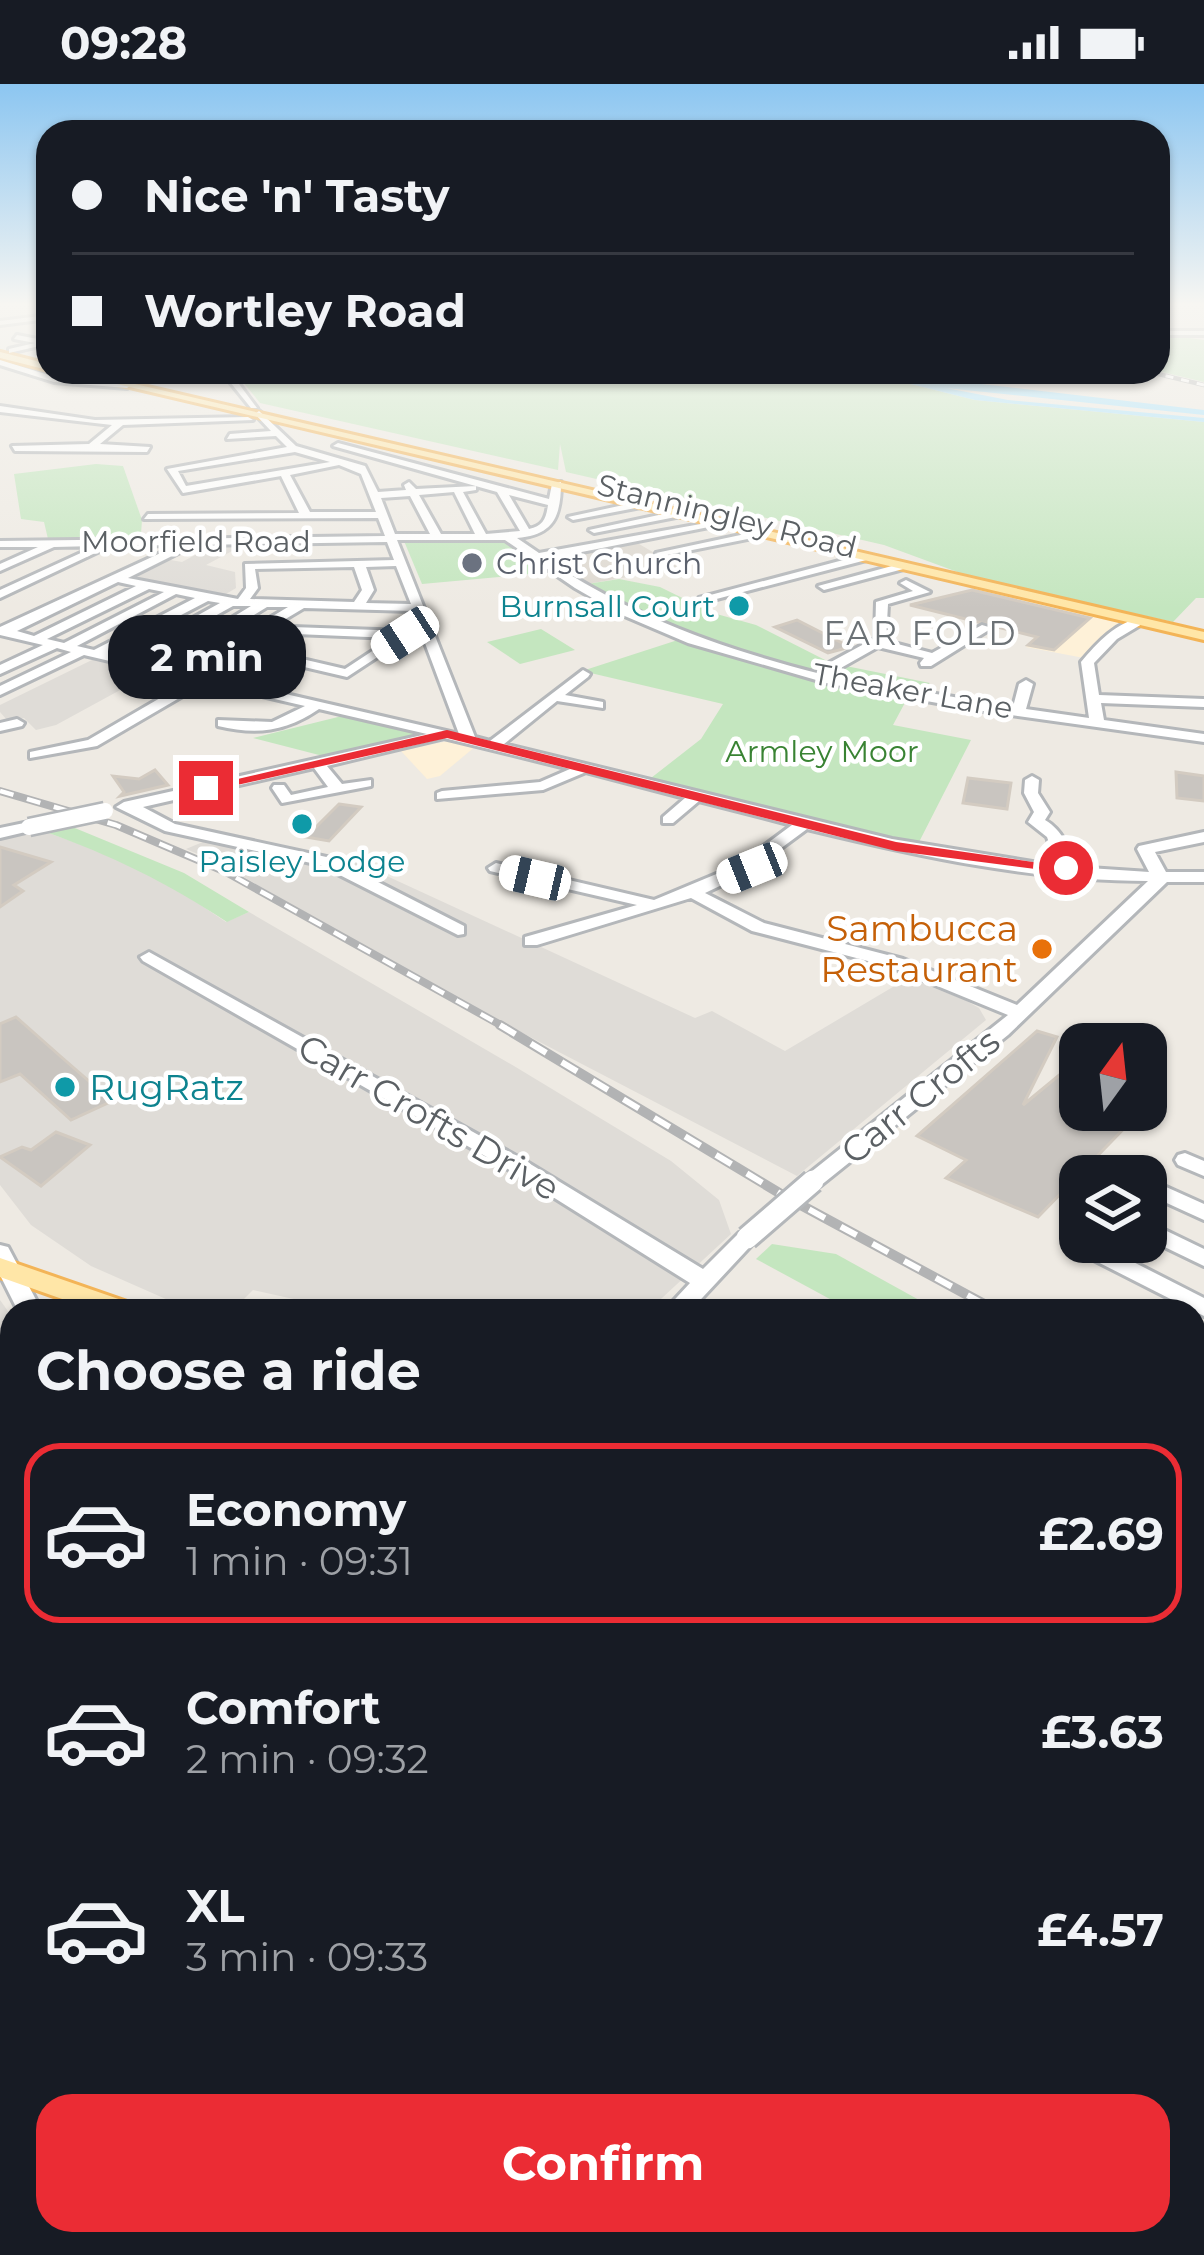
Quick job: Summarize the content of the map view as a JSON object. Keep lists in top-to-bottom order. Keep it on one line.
{"streets":{"main road":["Stanningley Road"],"street":["Moorfield Road","Theaker Lane","Carr Crofts","Carr Crofts Drive"]},"crossings":[["Moorfield Road","Theaker Lane"],["Carr Crofts","Carr Crofts Drive"]],"districts":["FAR FOLD"],"parks":["Armley Moor"],"places":["Christ Church","Burnsall Court","Paisley Lodge","Sambucca Restaurant","RugRatz"],"north":"top","page":{"status":"09:28","banner":["Nice 'n' Tasty","Wortley Road"],"bubble":"2 min","heading":"Choose a ride","list":[{"name":"Economy","note":"1 min · 09:31","value":"£2.69"},{"name":"Comfort","note":"2 min · 09:32","value":"£3.63"},{"name":"XL","note":"3 min · 09:33","value":"£4.57"}],"buttons":"Confirm"}}
